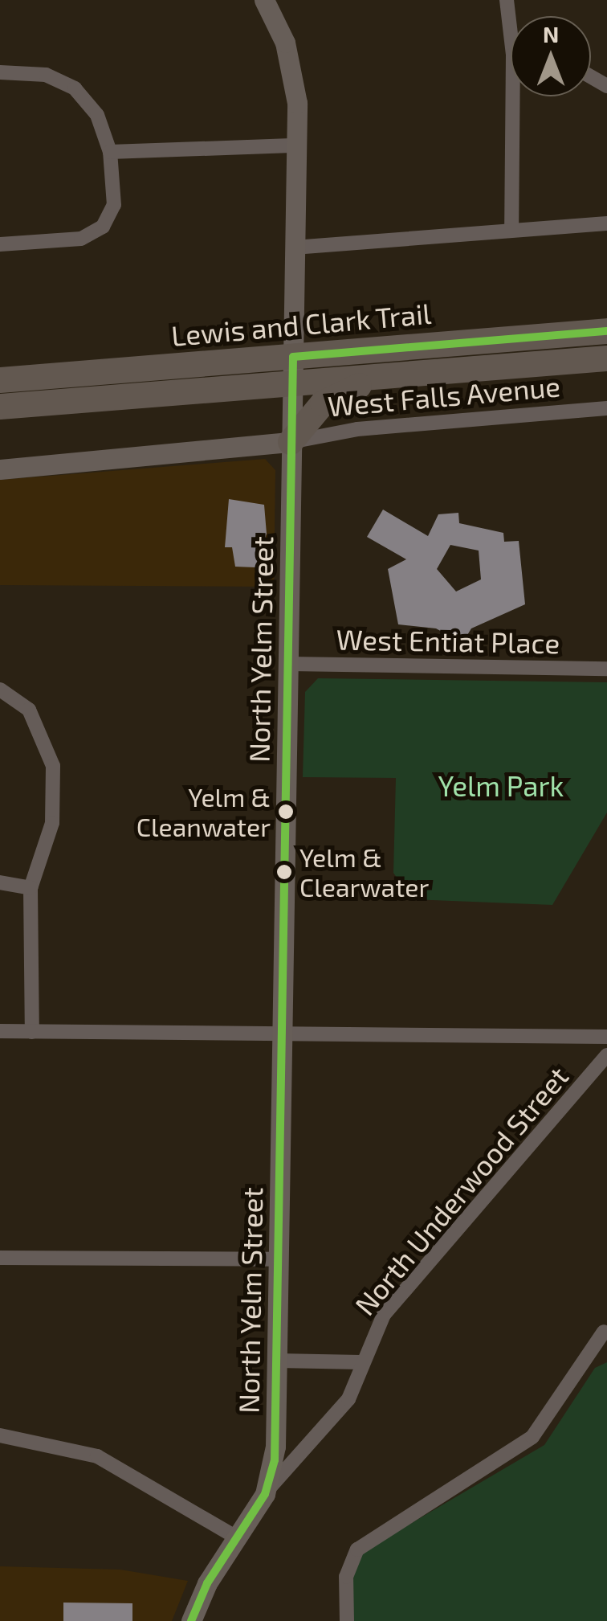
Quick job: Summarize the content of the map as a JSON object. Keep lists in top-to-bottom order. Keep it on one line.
{"streets":{"highway":["Lewis and Clark Trail"],"street":["West Falls Avenue","West Entiat Place","North Yelm Street","North Underwood Street"]},"crossings":[["Lewis and Clark Trail","North Yelm Street"],["West Falls Avenue","North Yelm Street"],["West Entiat Place","North Yelm Street"],["North Yelm Street","North Underwood Street"]],"parks":["Yelm Park"],"places":["Yelm & Cleanwater","Yelm & Clearwater"],"north":"top"}
